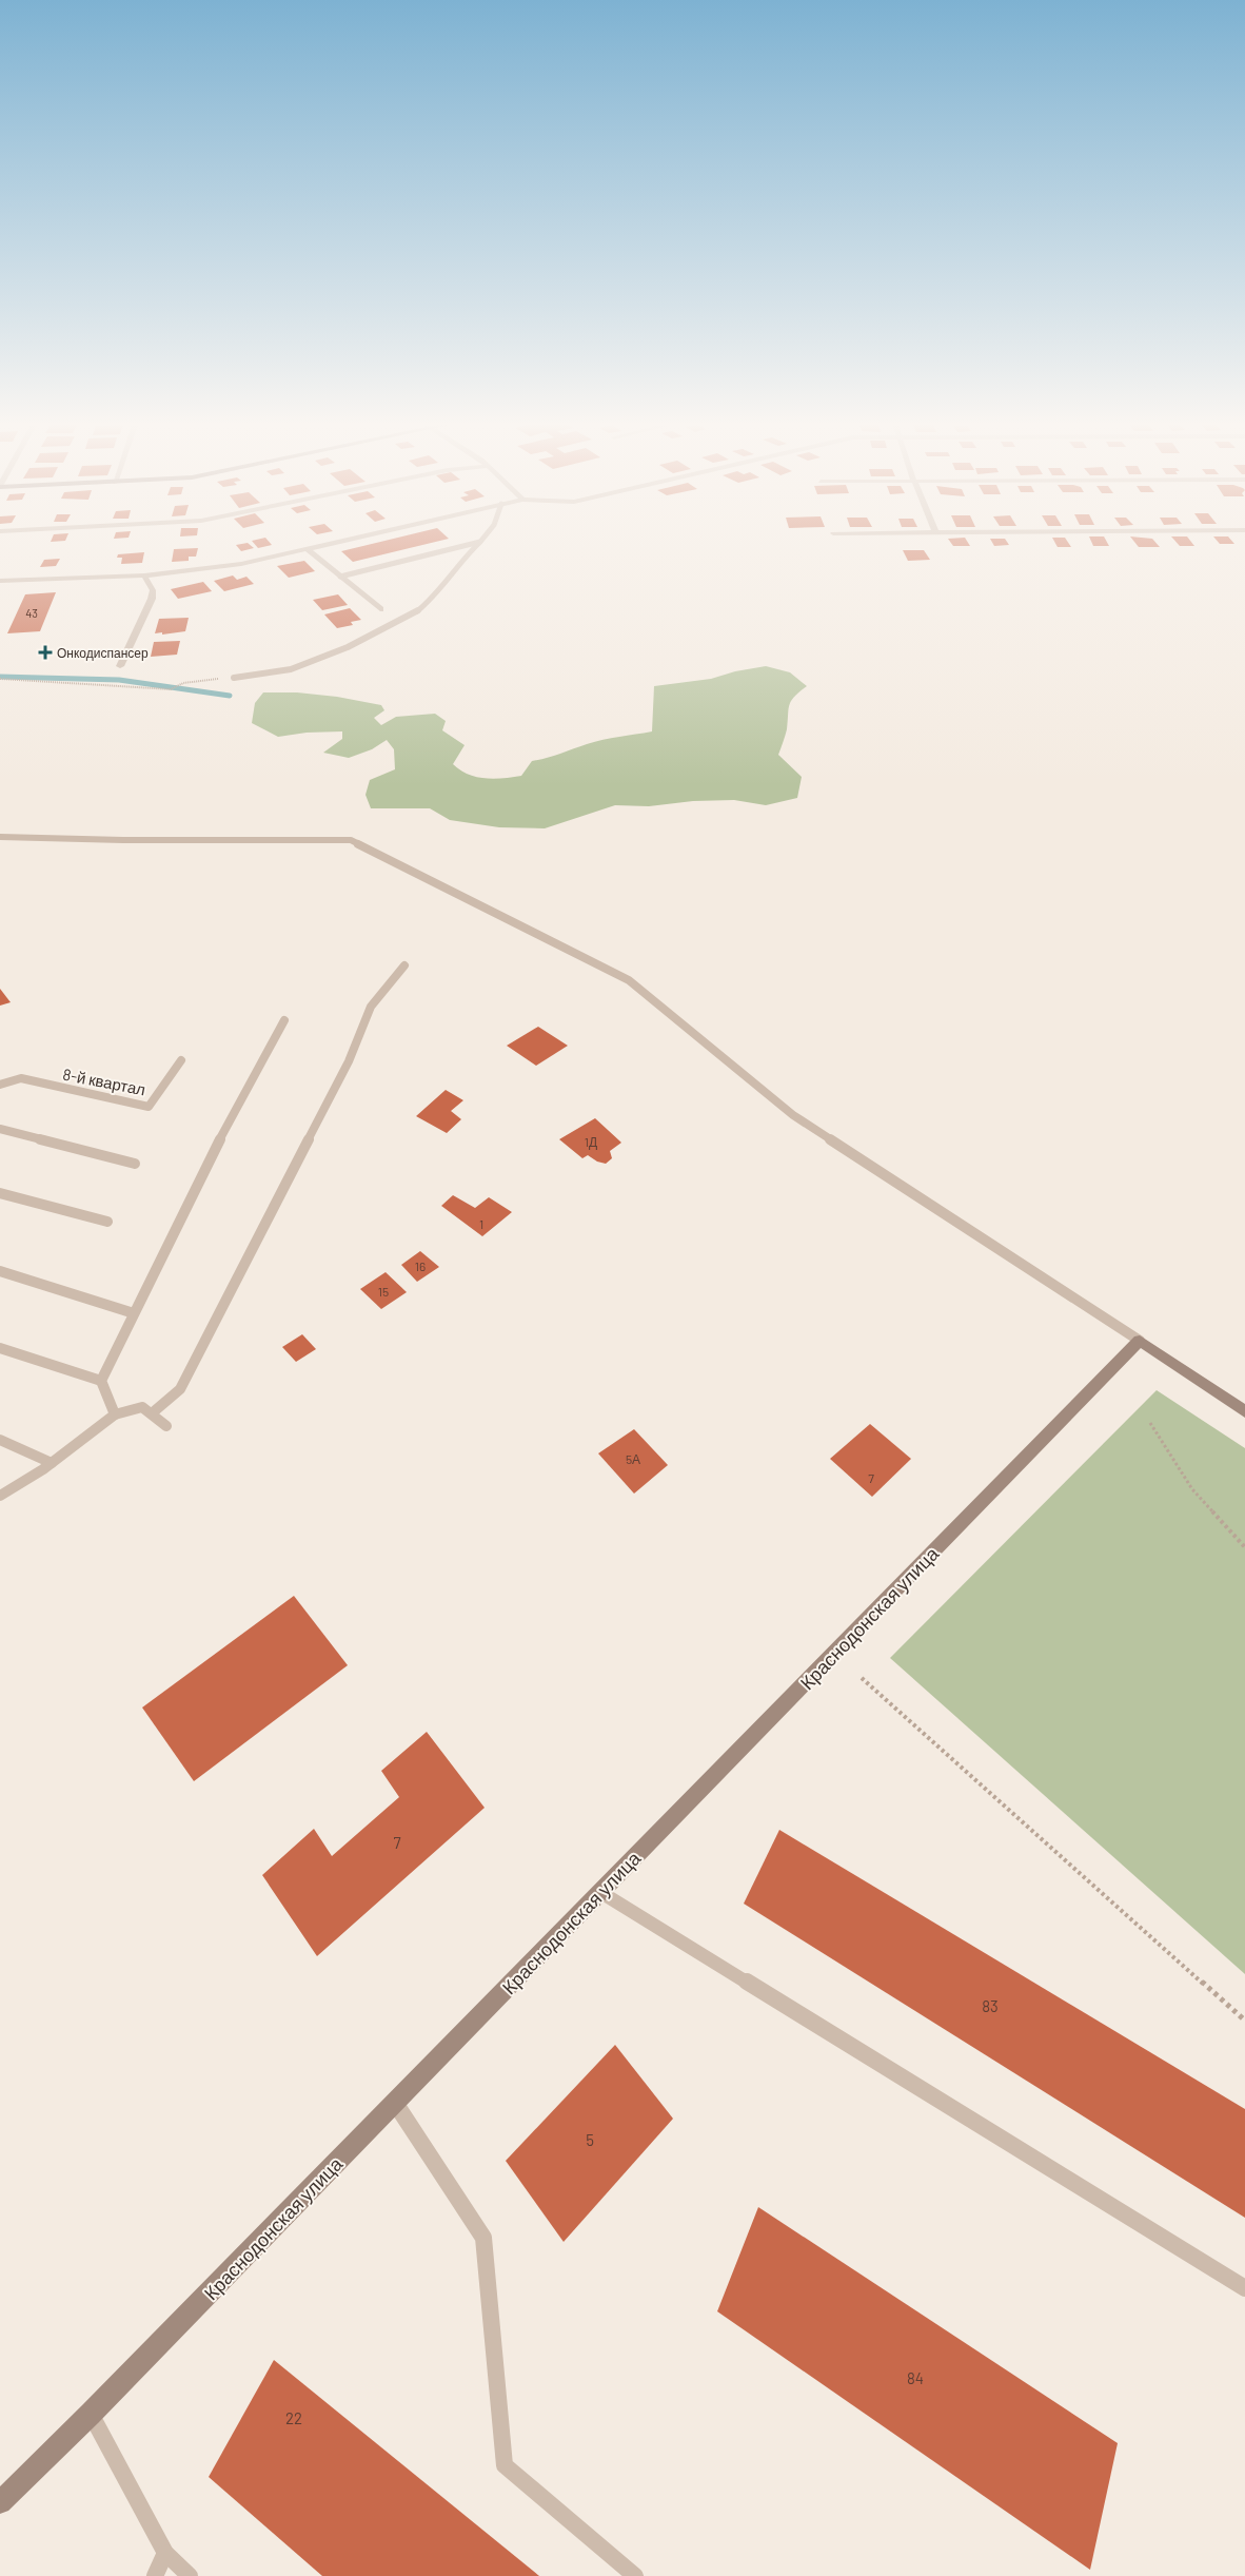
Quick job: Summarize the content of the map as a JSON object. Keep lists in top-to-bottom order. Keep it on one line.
{"streets":{"street":["Краснодонская улица"],"lane":["8-й квартал"]},"places":{"health":["Онкодиспансер"]},"house_numbers":["43","1Д","1","16","15","5А","7","7","83","5","84","22"]}
